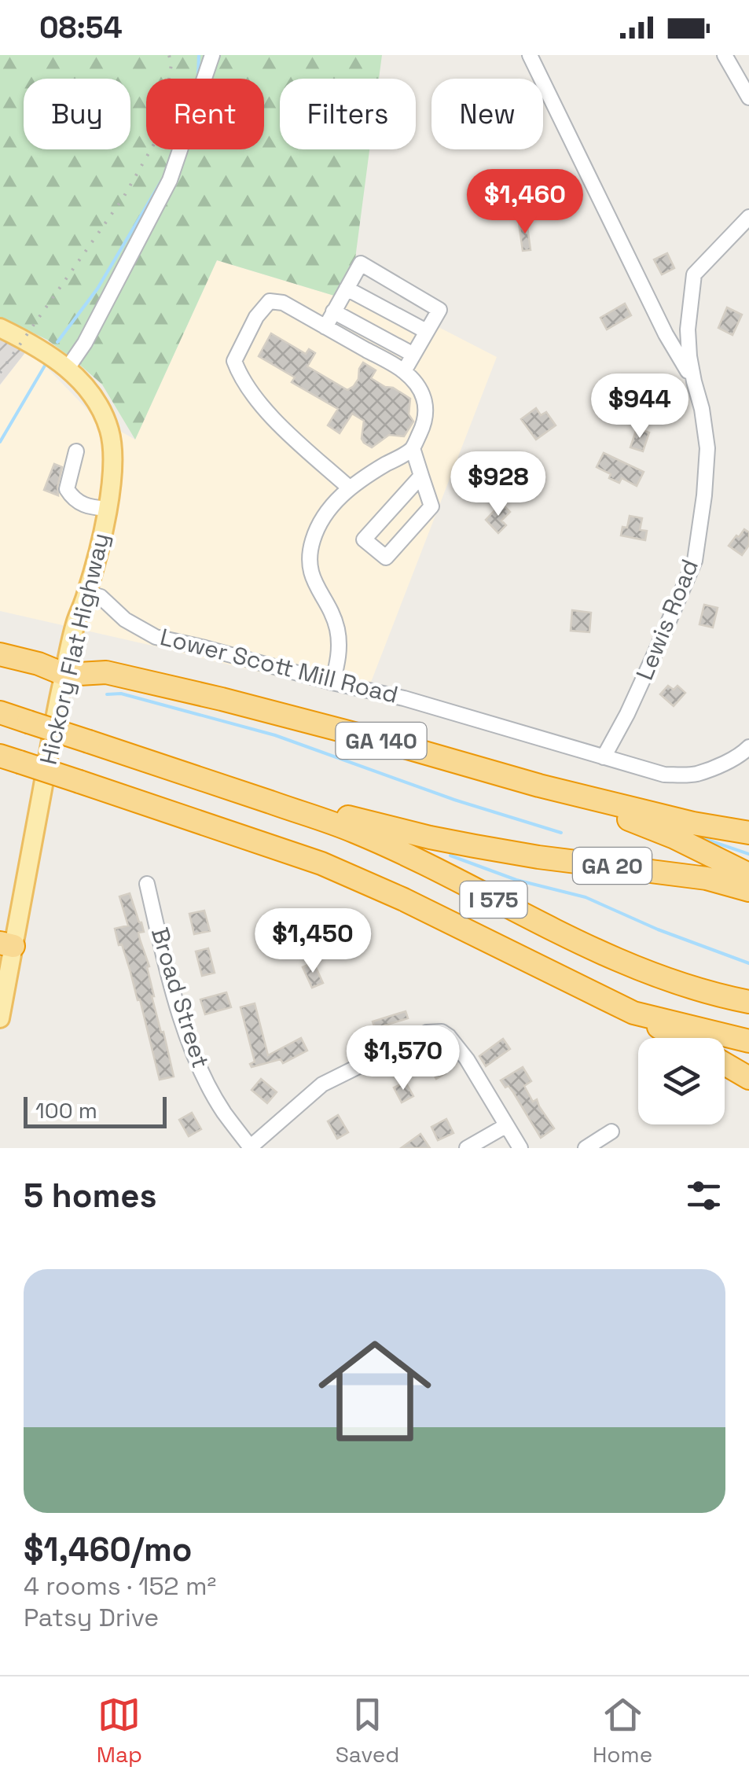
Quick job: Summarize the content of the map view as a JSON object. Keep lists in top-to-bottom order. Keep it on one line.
{"streets":{"highway":["GA 140","GA 20","I 575"],"main road":["Hickory Flat Highway"],"street":["Lewis Road","Lower Scott Mill Road","Broad Street"]},"crossings":[["Lewis Road","Lower Scott Mill Road"],["Hickory Flat Highway","Lower Scott Mill Road"],["Hickory Flat Highway","GA 140"],["GA 20","I 575"]],"scale_bar":"100 m","page":{"status":"08:54","chip":["Buy","Rent","Filters","New"],"price":["$1,460","$944","$928","$1,450","$1,570"],"scale":"100 m","heading":"5 homes","list":[{"name":"$1,460/mo","note":"4 rooms · 152 m² · Patsy Drive"}],"tabs":["Map","Saved","Home"]}}
